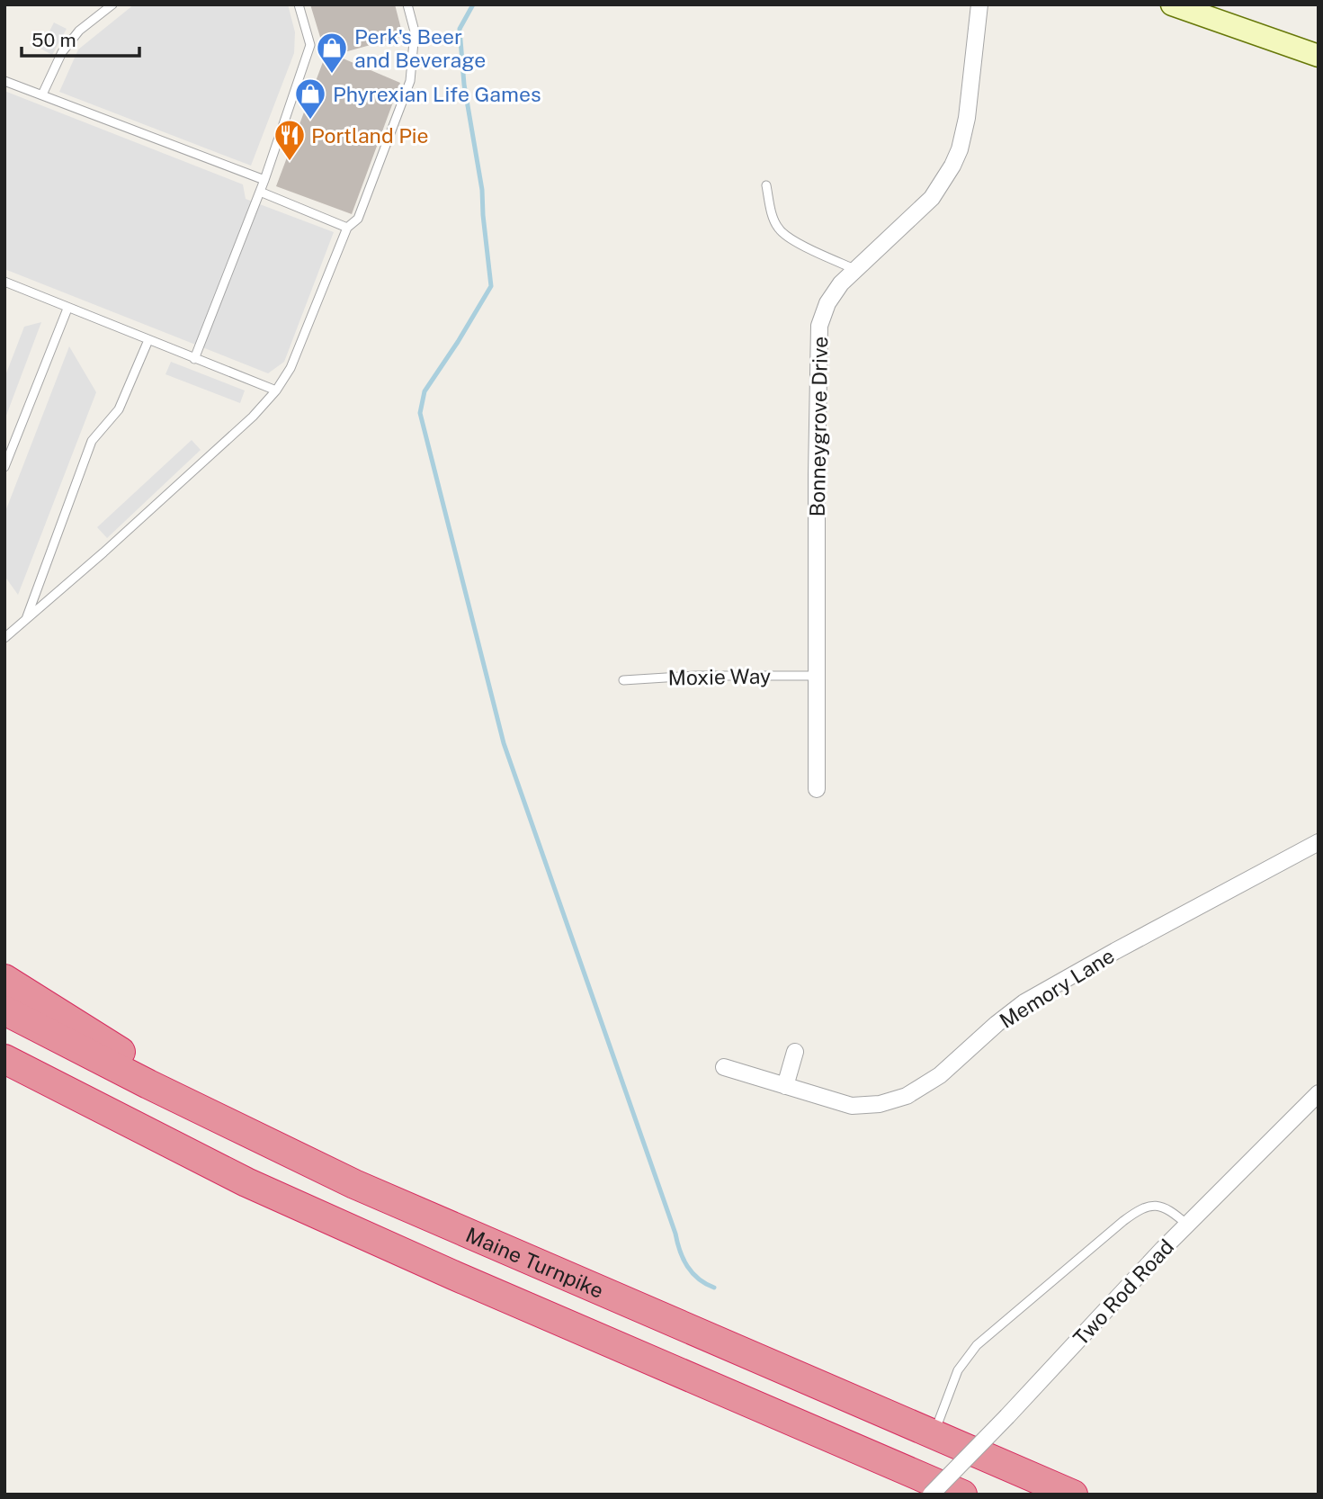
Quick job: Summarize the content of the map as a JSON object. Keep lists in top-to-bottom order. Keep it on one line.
{"streets":{"highway":["Maine Turnpike"],"street":["Bonneygrove Drive","Memory Lane","Two Rod Road"],"lane":["Moxie Way"]},"crossings":[["Bonneygrove Drive","Moxie Way"]],"places":{"shop":["Perk's Beer and Beverage","Phyrexian Life Games"],"restaurant":["Portland Pie"]},"scale_bar":"50 m"}
